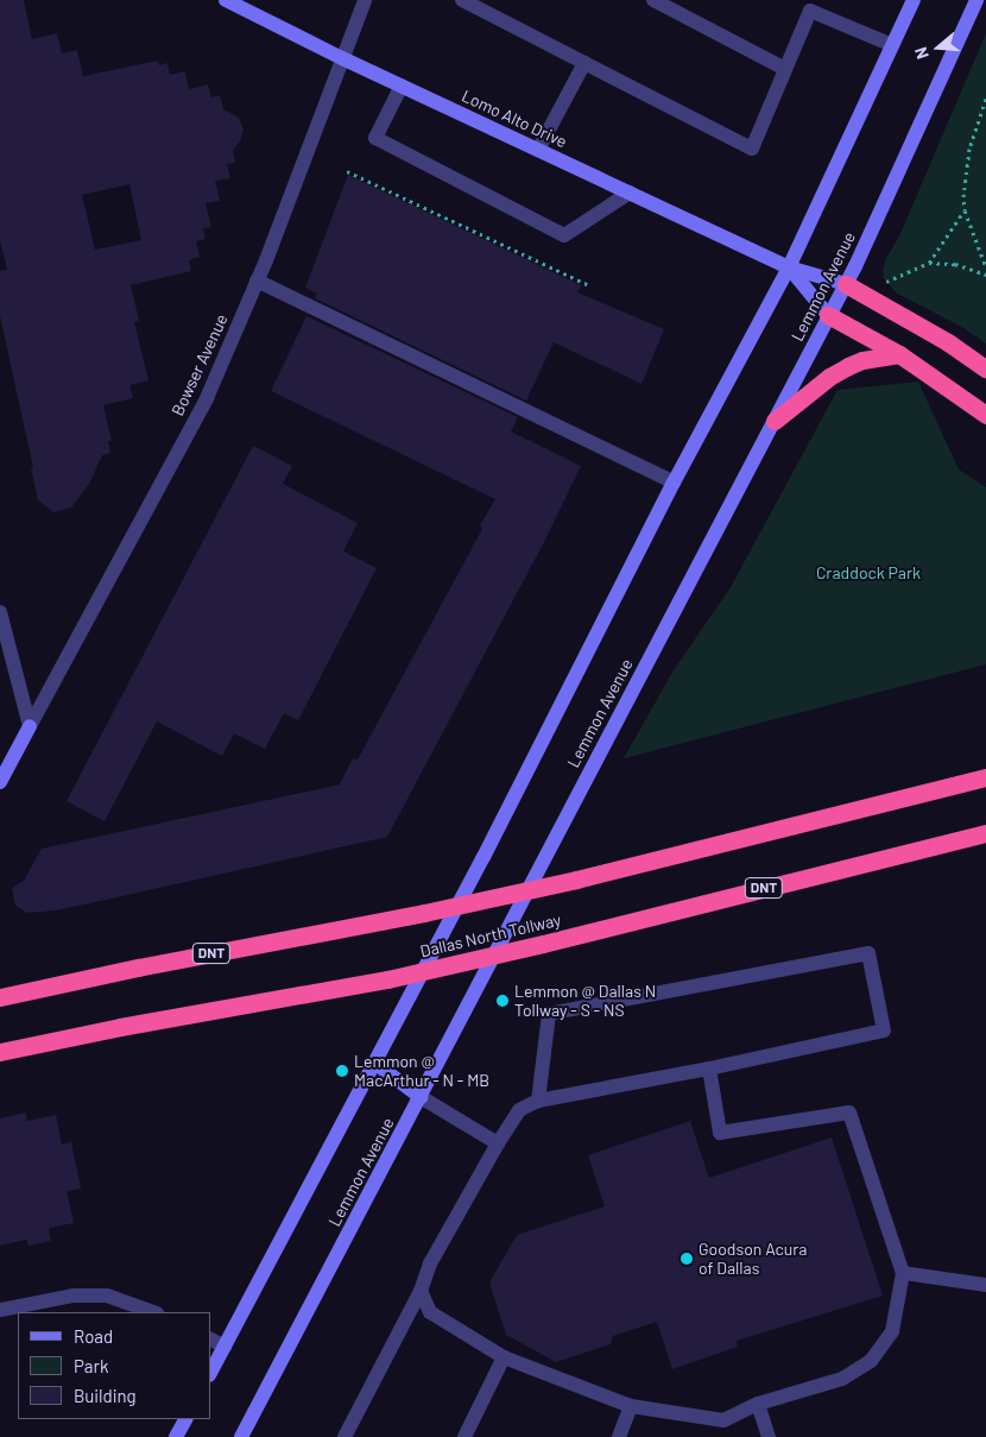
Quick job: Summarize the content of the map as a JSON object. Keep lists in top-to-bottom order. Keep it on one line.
{"streets":{"highway":["DNT","Dallas North Tollway"],"main road":["Lomo Alto Drive","Lemmon Avenue"],"street":["Bowser Avenue"]},"crossings":[["Lomo Alto Drive","Lemmon Avenue"],["Lomo Alto Drive","Bowser Avenue"]],"parks":["Craddock Park"],"places":["Lemmon @ Dallas N Tollway - S - NS","Lemmon @ MacArthur - N - MB","Goodson Acura of Dallas"],"legend":["Road","Park","Building"],"north":"left"}
